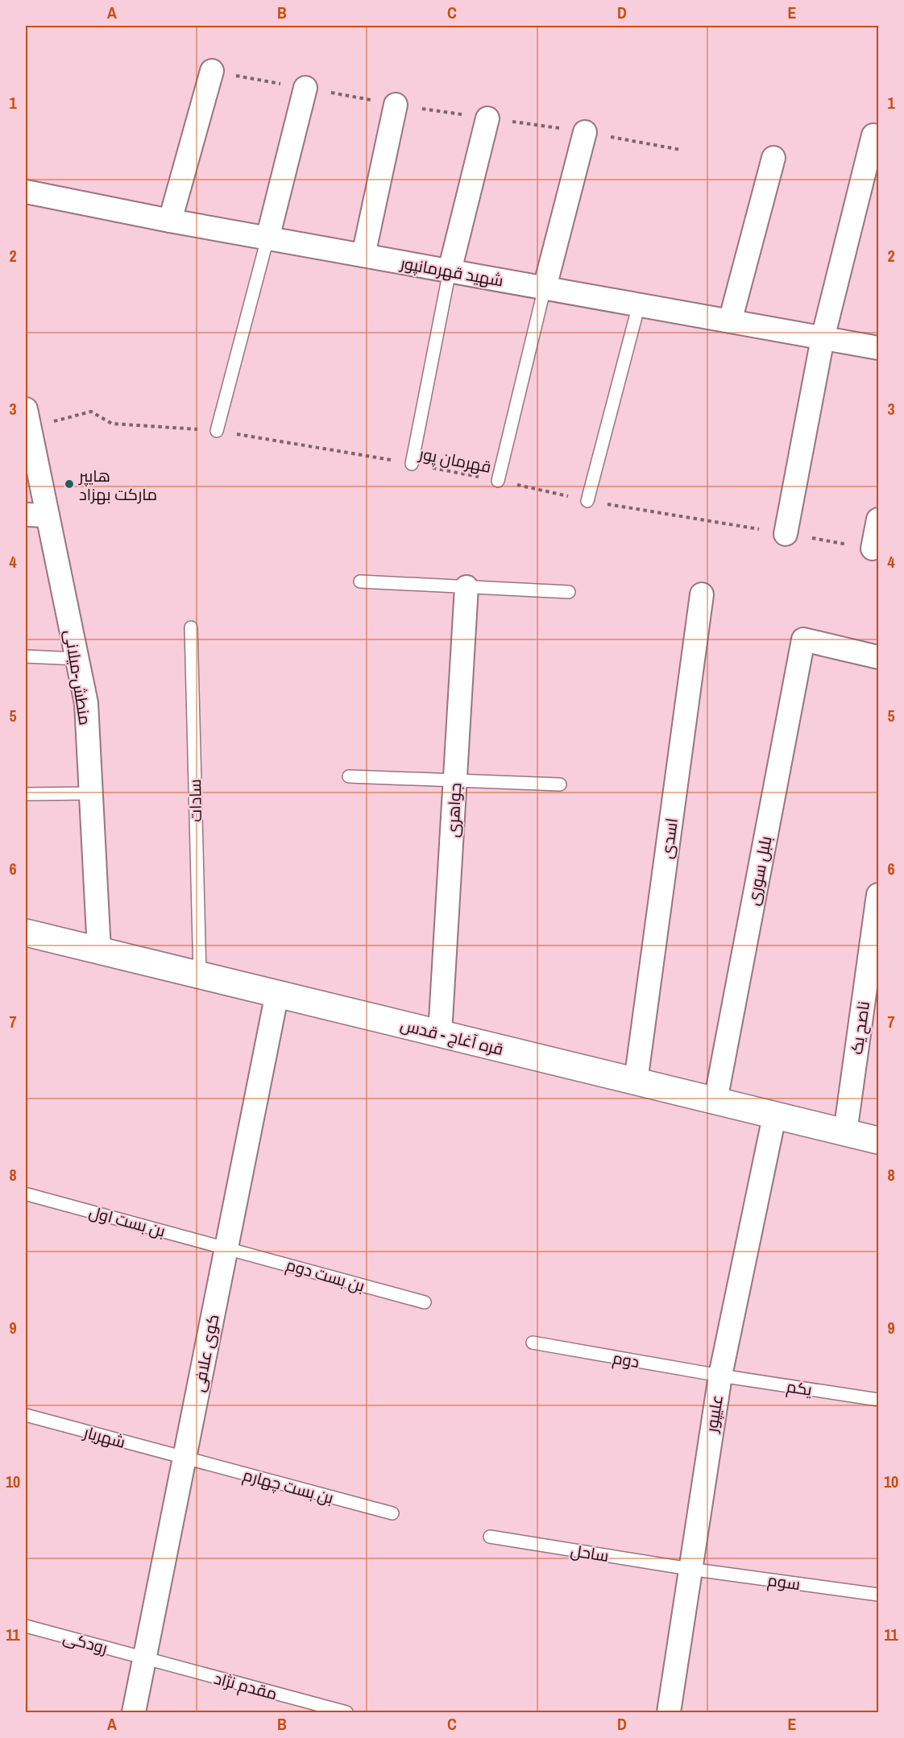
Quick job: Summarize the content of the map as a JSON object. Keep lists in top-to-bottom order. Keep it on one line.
{"streets":{"main road":["قره آغاج - قدس"],"street":["شهید قهرمانپور","منطش-میلانی","جواهری","اسدی","بلبل سوری","ناصح یک","کوی علافی","علیپور"],"lane":["سادات","بن بست اول","بن بست دوم","دوم","یکم","شهریار","بن بست چهارم","ساحل","سوم","رودکی","مقدم نژاد"],"path":["قهرمان پور"]},"crossings":[["قهرمان پور","منطش-میلانی"],["منطش-میلانی","قره آغاج - قدس"],["سادات","قره آغاج - قدس"],["جواهری","قره آغاج - قدس"],["اسدی","قره آغاج - قدس"],["بلبل سوری","قره آغاج - قدس"],["ناصح یک","قره آغاج - قدس"],["قره آغاج - قدس","کوی علافی"],["قره آغاج - قدس","علیپور"],["بن بست اول","بن بست دوم"],["بن بست اول","کوی علافی"],["بن بست دوم","کوی علافی"],["کوی علافی","شهریار"],["کوی علافی","بن بست چهارم"],["کوی علافی","رودکی"],["کوی علافی","مقدم نژاد"],["دوم","یکم"],["دوم","علیپور"],["یکم","علیپور"],["علیپور","ساحل"],["علیپور","سوم"],["شهریار","بن بست چهارم"],["ساحل","سوم"],["رودکی","مقدم نژاد"]],"places":["هایپر مارکت بهزاد"],"grid":{"columns":["A","B","C","D","E"],"rows":["1","2","3","4","5","6","7","8","9","10","11"]}}
